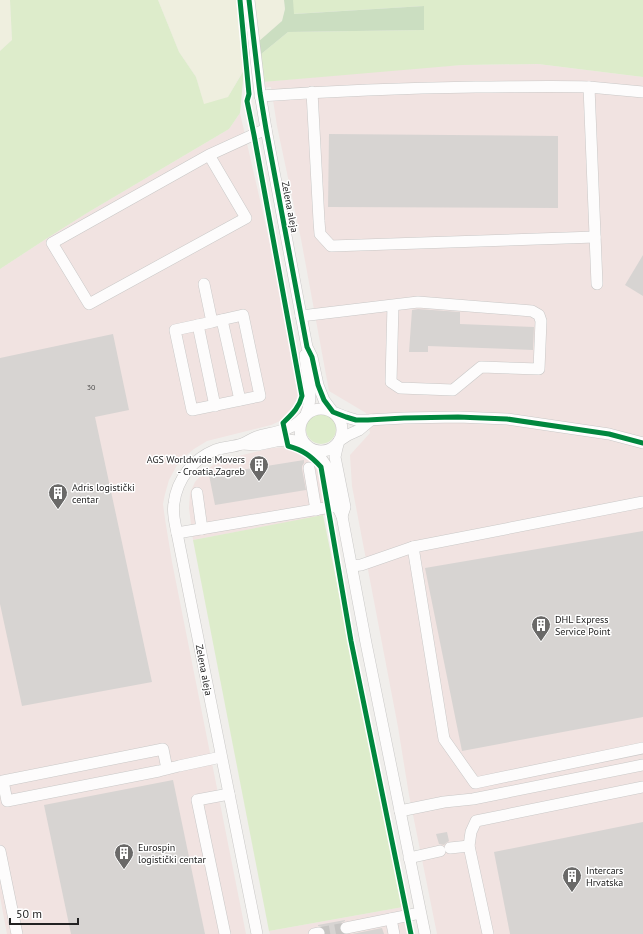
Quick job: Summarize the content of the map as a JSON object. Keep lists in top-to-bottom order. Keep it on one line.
{"streets":{"street":["Zelena aleja"]},"places":{"building":["AGS Worldwide Movers - Croatia,Zagreb","Adris logistički centar","DHL Express Service Point","Eurospin logistički centar","Intercars Hrvatska"]},"house_numbers":["30"],"scale_bar":"50 m"}
